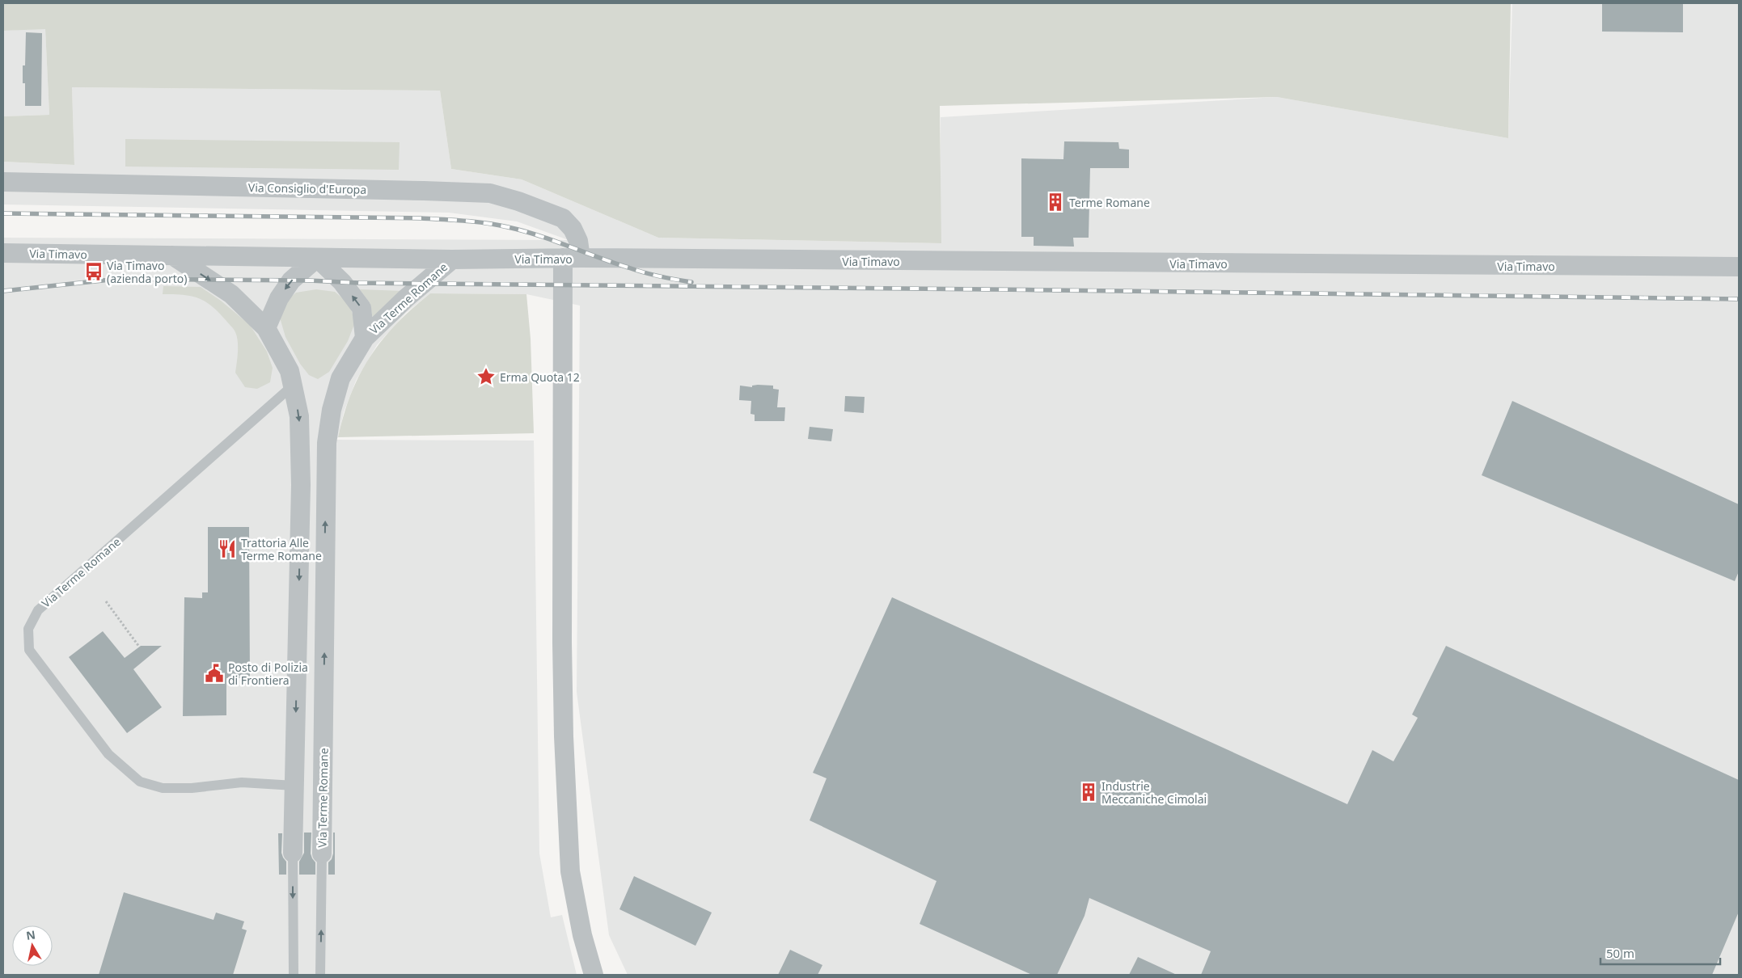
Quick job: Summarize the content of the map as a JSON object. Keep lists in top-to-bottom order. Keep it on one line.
{"streets":{"street":["Via Consiglio d'Europa","Via Timavo","Via Terme Romane"]},"crossings":[["Via Consiglio d'Europa","Via Timavo"],["Via Timavo","Via Terme Romane"]],"places":{"building":["Terme Romane","Industrie Meccaniche Cimolai"],"bus stop":["Via Timavo (azienda porto)"],"place":["Erma Quota 12"],"restaurant":["Trattoria Alle Terme Romane"],"public building":["Posto di Polizia di Frontiera"]},"scale_bar":"50 m","north":"top"}
